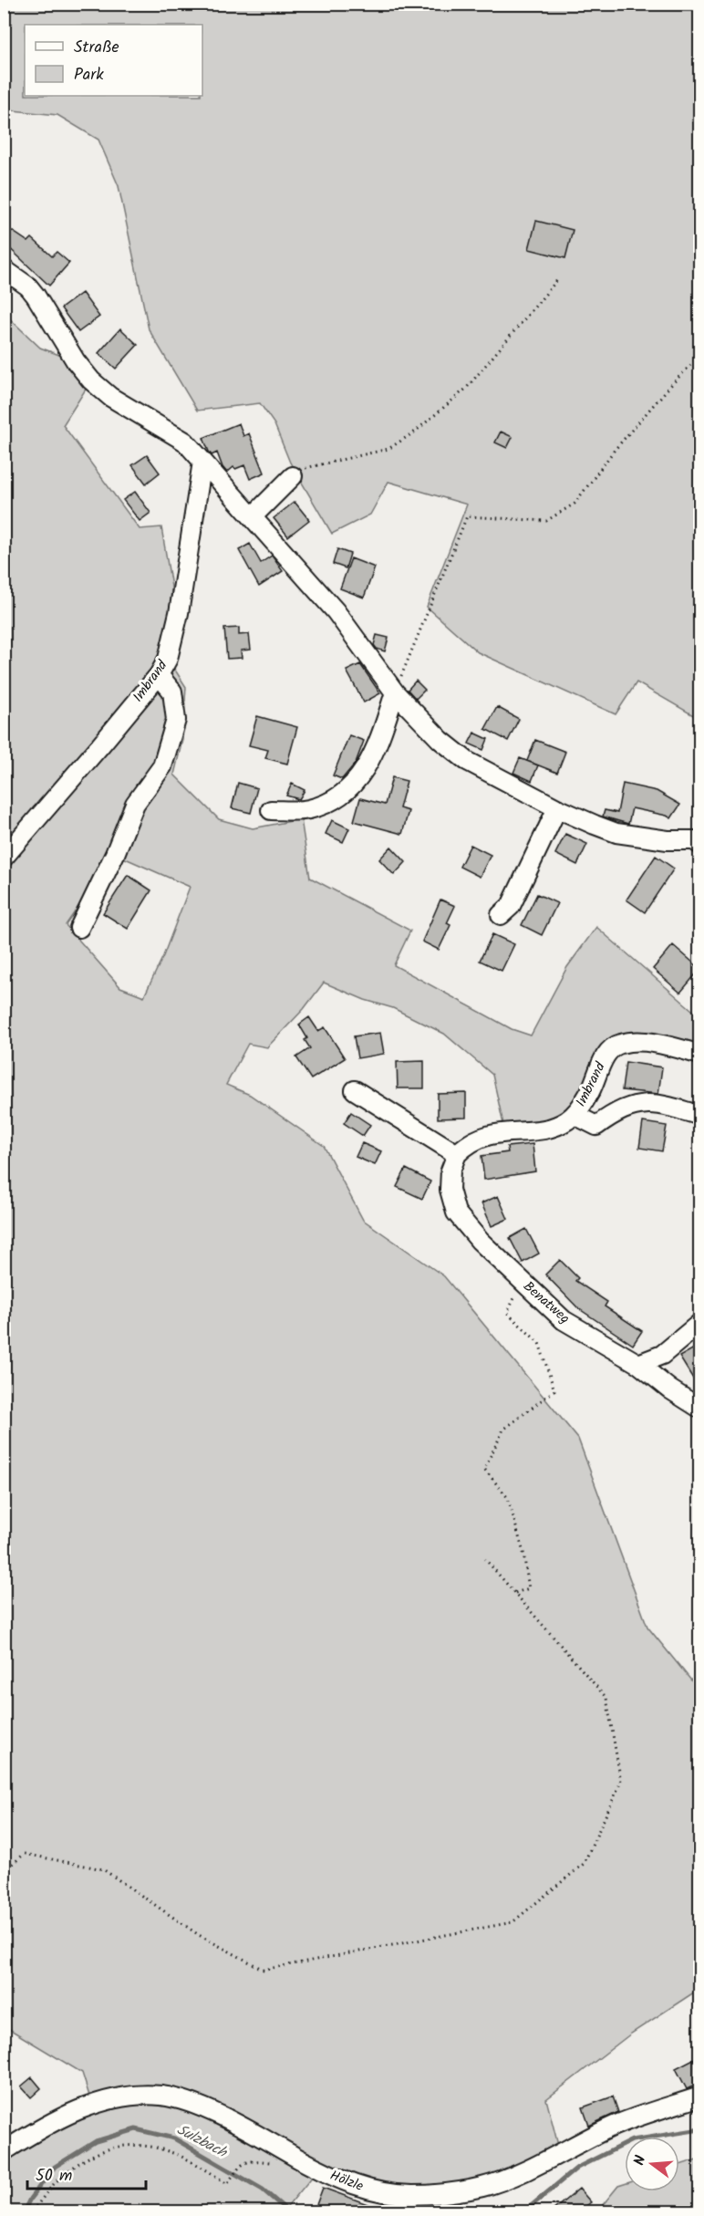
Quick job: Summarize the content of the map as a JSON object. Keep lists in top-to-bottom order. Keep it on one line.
{"streets":{"street":["Imbrand","Benatweg","Hölzle"]},"water":["Sulzbach"],"legend":["Straße","Park"],"scale_bar":"50 m","north":"left"}
